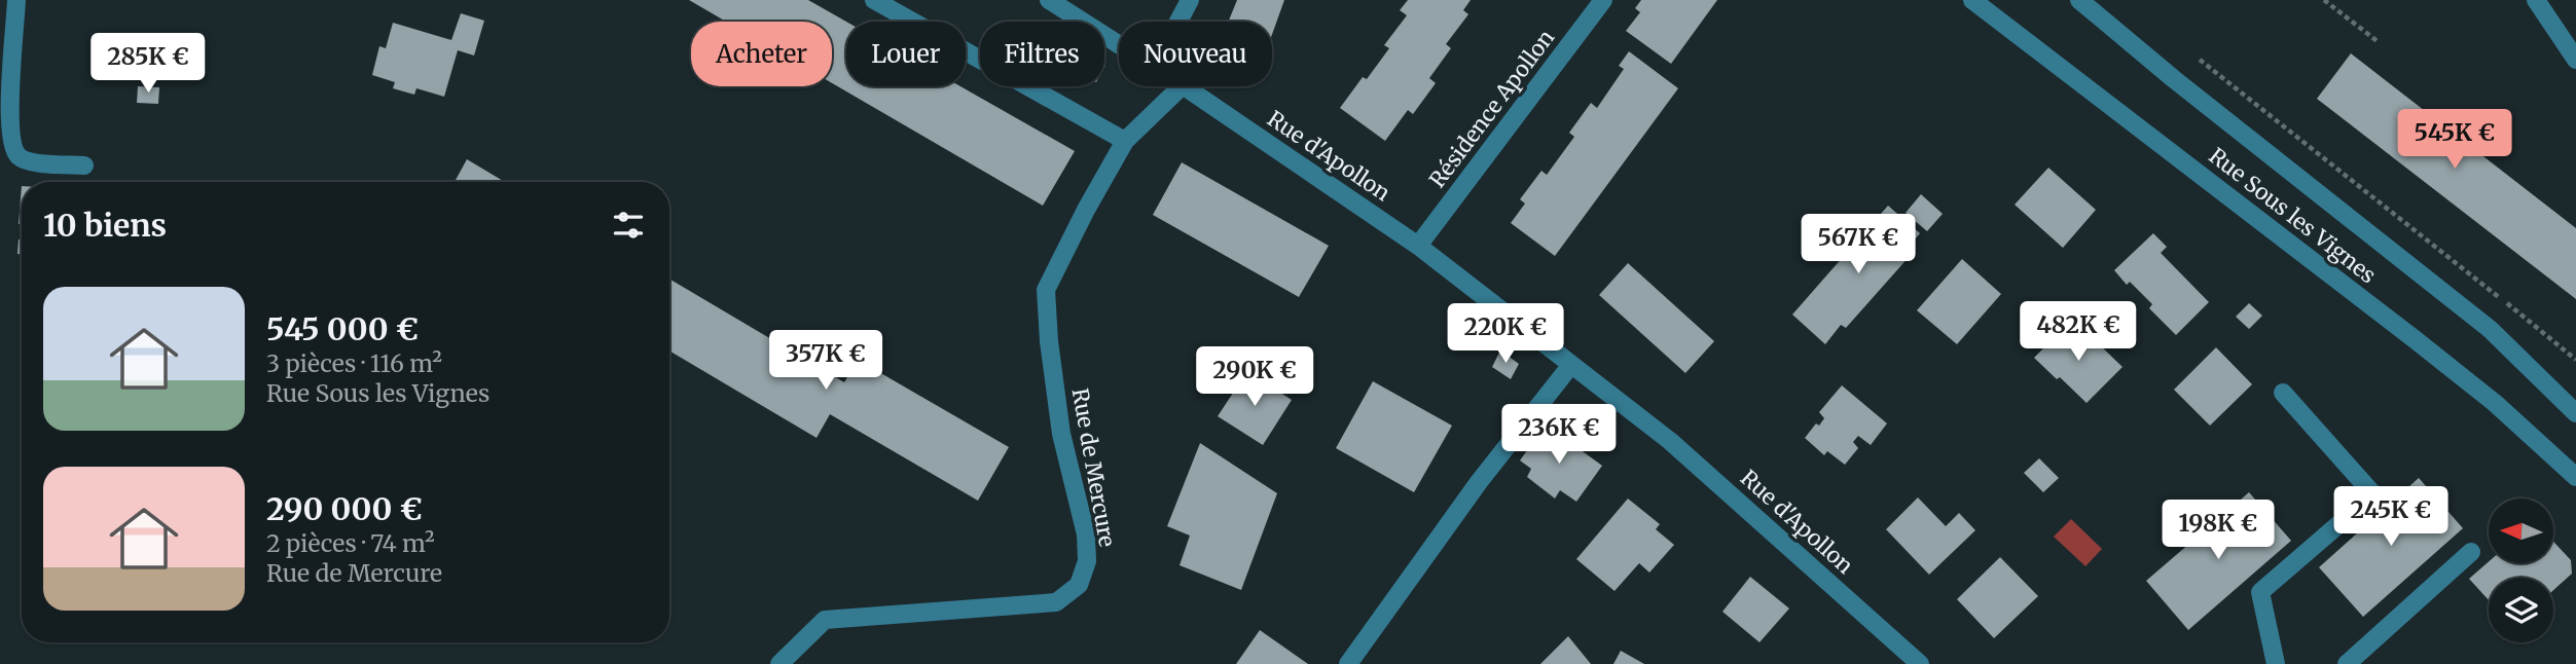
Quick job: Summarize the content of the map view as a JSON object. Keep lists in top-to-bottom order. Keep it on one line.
{"streets":{"street":["Résidence Apollon","Rue d'Apollon","Rue Sous les Vignes","Rue de Mercure"]},"crossings":[["Résidence Apollon","Rue d'Apollon"]],"north":"left","page":{"chip":["Acheter","Louer","Filtres","Nouveau"],"price":["285K €","545K €","567K €","482K €","220K €","357K €","290K €","236K €","245K €","198K €"],"heading":"10 biens","list":[{"name":"545 000 €","note":"3 pièces · 116 m² · Rue Sous les Vignes"},{"name":"290 000 €","note":"2 pièces · 74 m² · Rue de Mercure"}]}}
